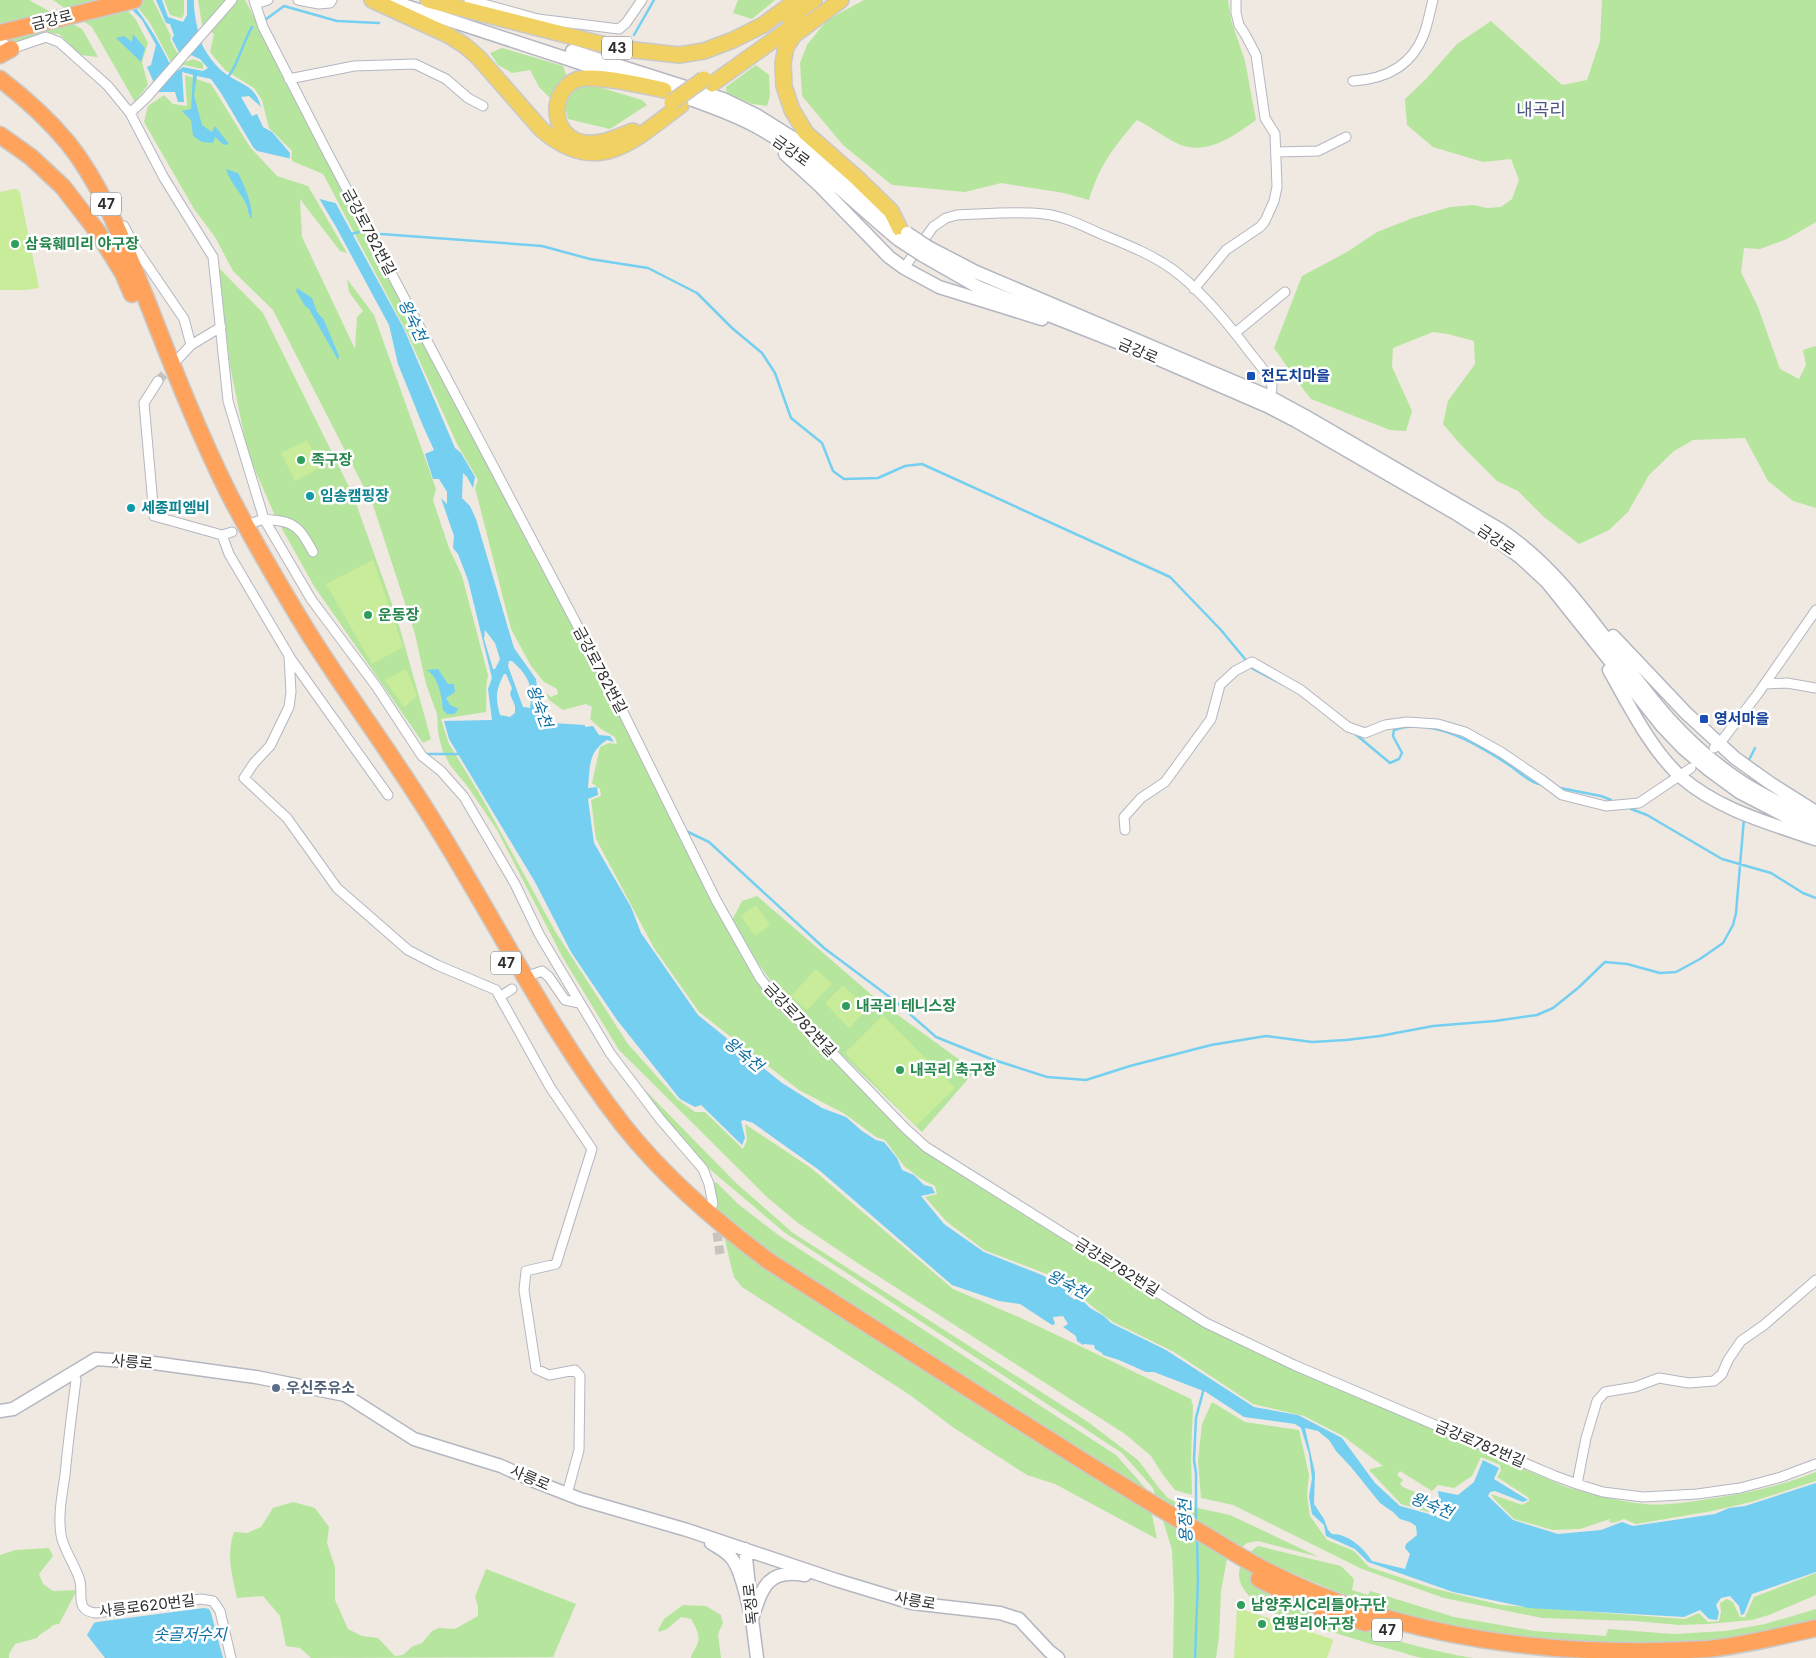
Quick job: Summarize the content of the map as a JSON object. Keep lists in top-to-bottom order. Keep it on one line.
{"streets":{"highway":["금강로","47"],"main road":["43"],"street":["금강로782번길","사릉로","독정로","사릉로620번길"]},"crossings":[["사릉로","독정로"],["사릉로","사릉로620번길"]],"districts":["내곡리"],"water":["왕숙천","용정천","솟골저수지"],"places":{"other":["삼육훼미리 야구장","족구장","임송캠핑장","세종피엠비","운동장","내곡리 테니스장","내곡리 축구장","우신주유소","남양주시C리틀야구단","연평리야구장"],"transit":["전도치마을","영서마을"]}}
